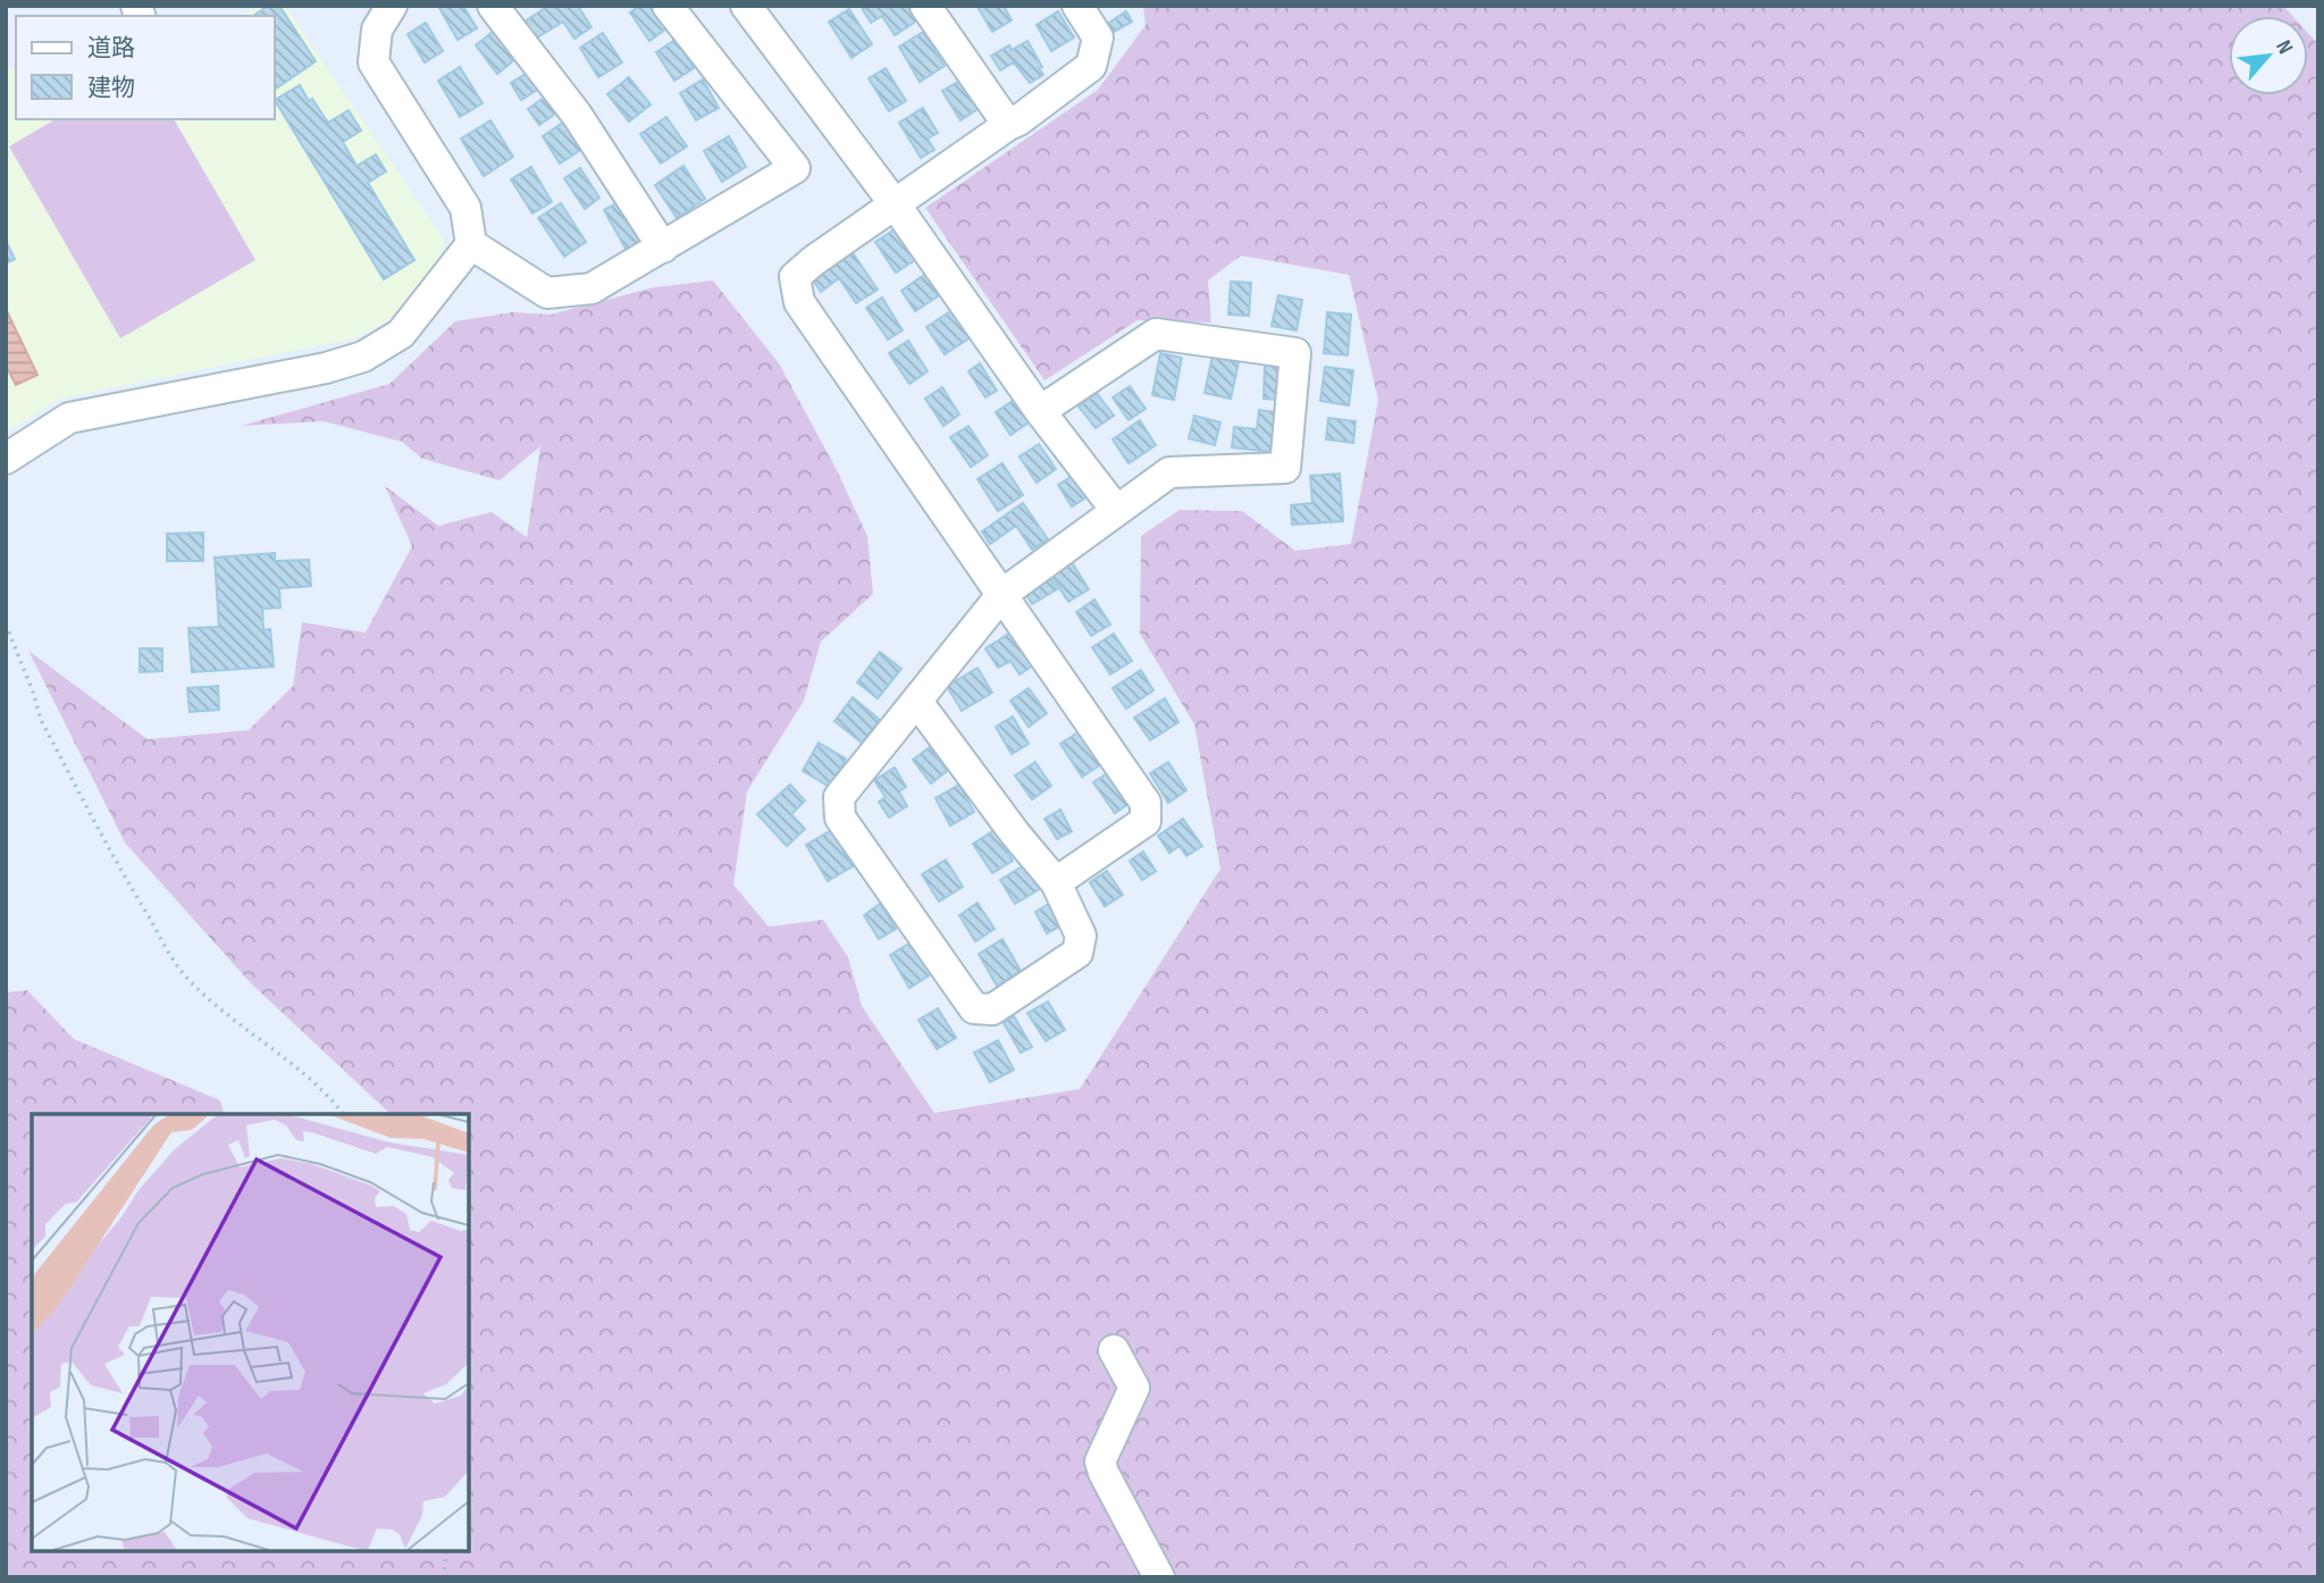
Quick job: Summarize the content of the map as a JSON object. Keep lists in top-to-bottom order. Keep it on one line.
{"legend":["道路","建物"],"north":"top right"}
